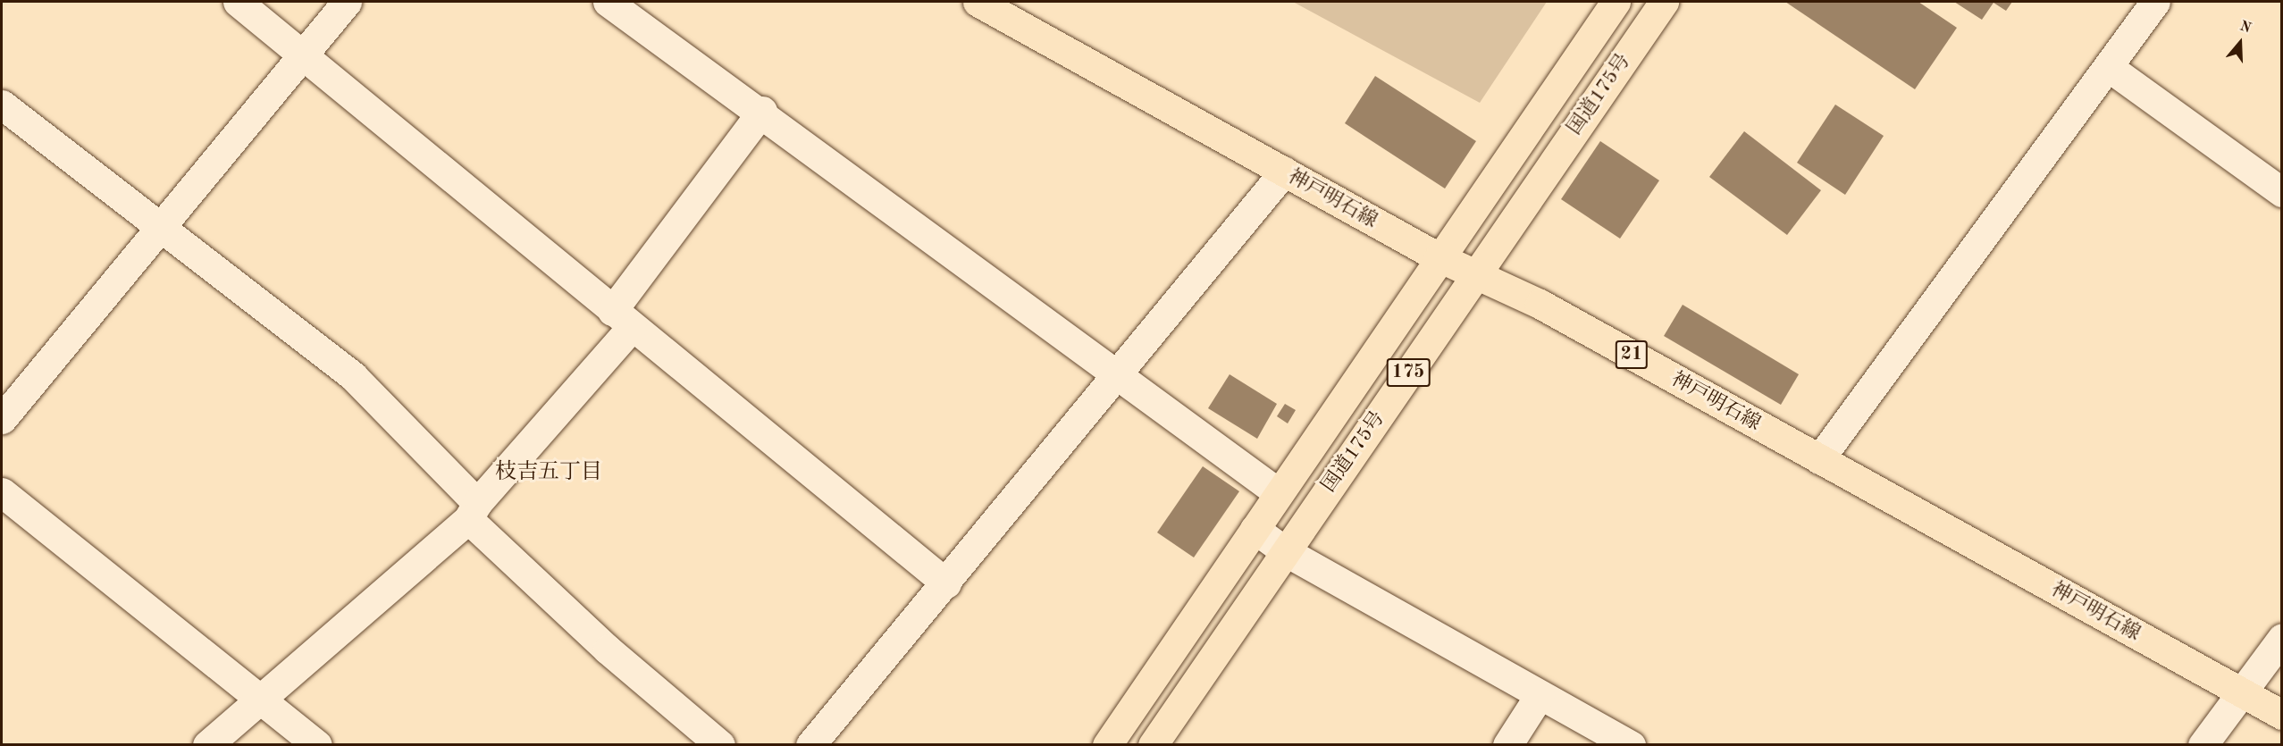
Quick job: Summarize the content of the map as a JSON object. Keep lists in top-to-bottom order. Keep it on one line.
{"streets":{"main road":["国道175号","神戸明石線","21","175"]},"crossings":[["国道175号","神戸明石線"]],"districts":["枝吉五丁目"],"north":"top"}
